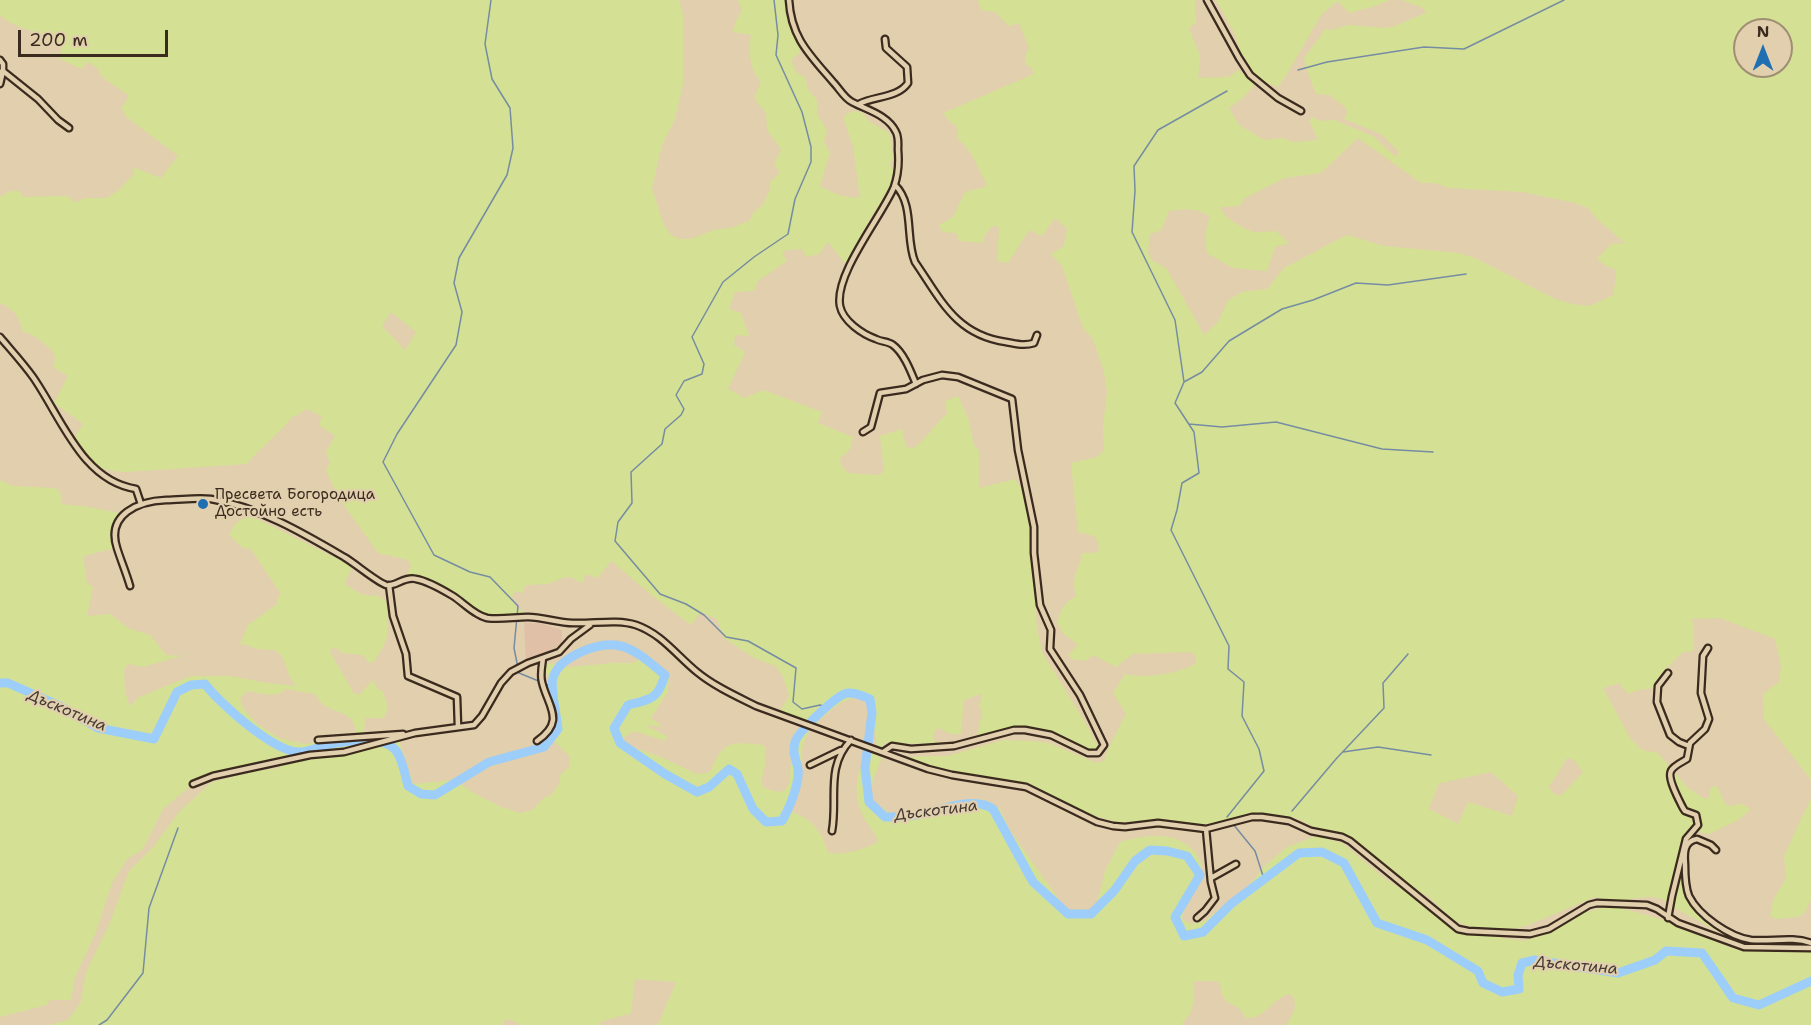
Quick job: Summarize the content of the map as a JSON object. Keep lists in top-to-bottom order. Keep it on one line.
{"water":["Дъскотина"],"places":["Пресвета Богородица Достойно есть"],"scale_bar":"200 m","north":"top"}
